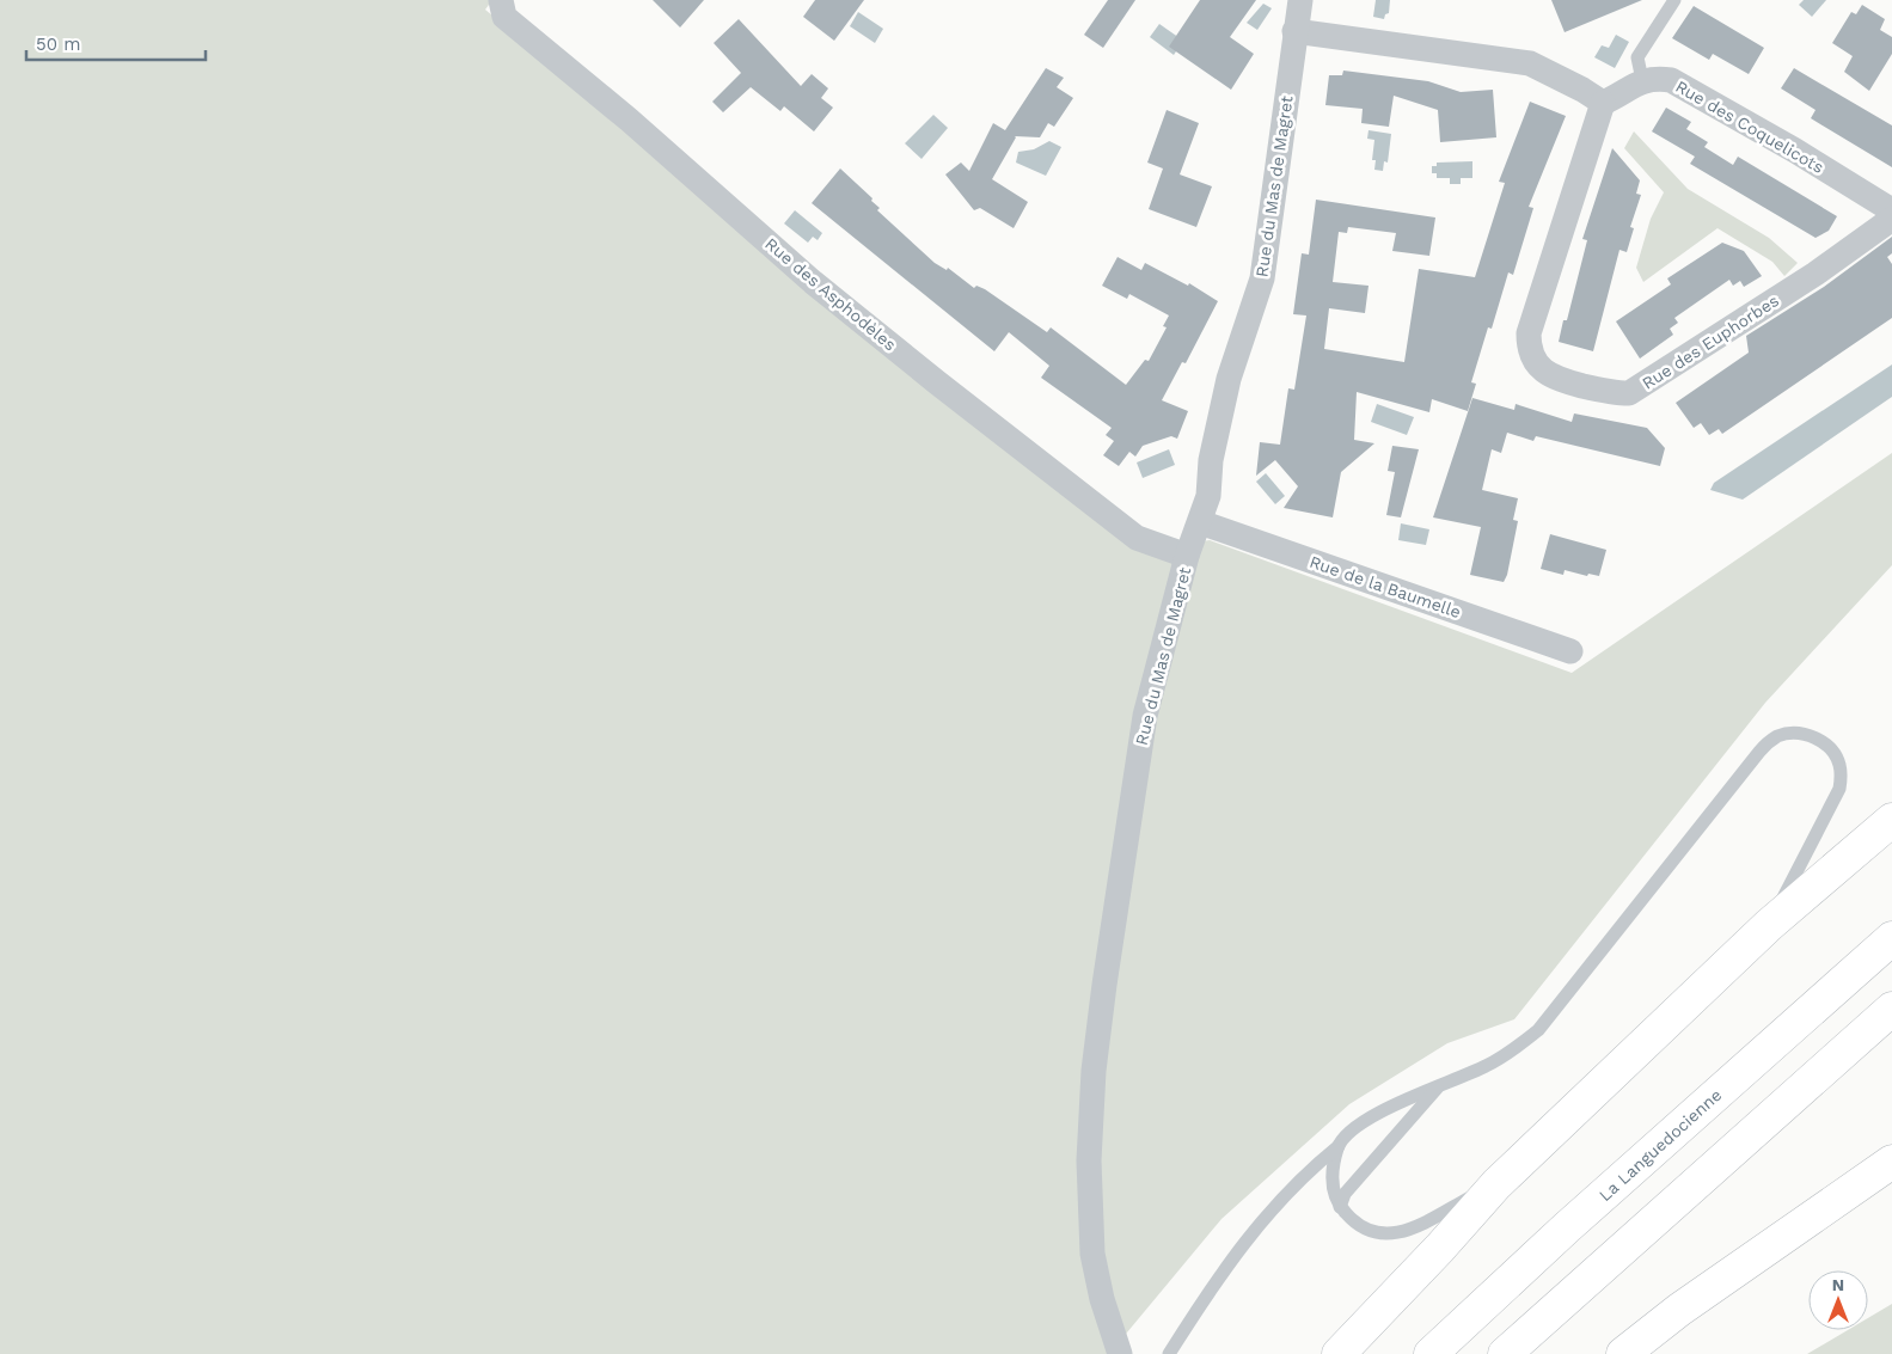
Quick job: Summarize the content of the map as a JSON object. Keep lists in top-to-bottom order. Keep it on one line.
{"streets":{"highway":["La Languedocienne"],"street":["Rue des Coquelicots","Rue du Mas de Magret","Rue des Asphodèles","Rue des Euphorbes","Rue de la Baumelle"]},"crossings":[["Rue du Mas de Magret","Rue des Asphodèles"],["Rue du Mas de Magret","Rue de la Baumelle"]],"scale_bar":"50 m","north":"top"}
